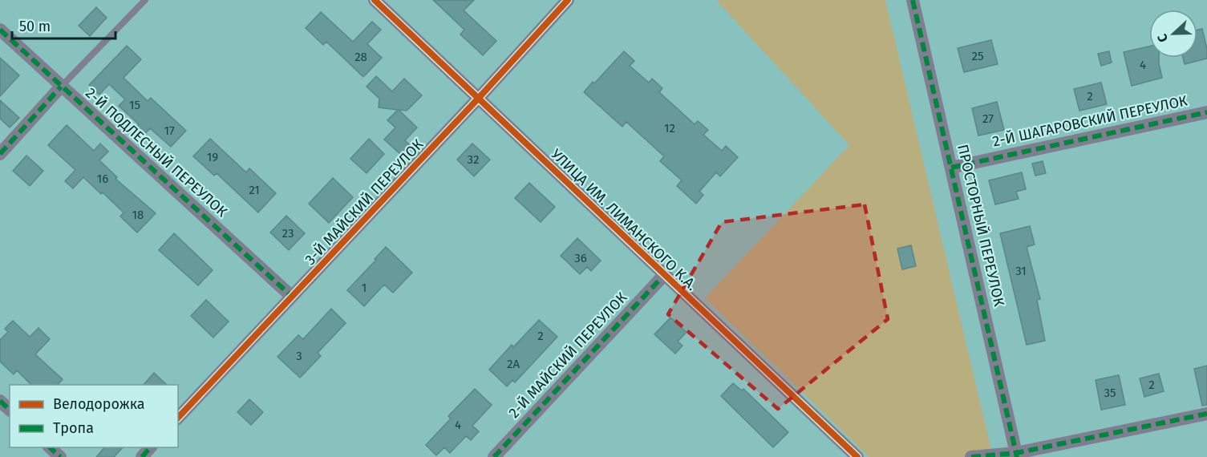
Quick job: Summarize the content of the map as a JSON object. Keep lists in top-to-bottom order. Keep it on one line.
{"streets":{"street":["2-Й ШАГАРОВСКИЙ ПЕРЕУЛОК","2-Й ПОДЛЕСНЫЙ ПЕРЕУЛОК","3-Й МАЙСКИЙ ПЕРЕУЛОК","УЛИЦА ИМ. ЛИМАНСКОГО К.А.","ПРОСТОРНЫЙ ПЕРЕУЛОК","2-Й МАЙСКИЙ ПЕРЕУЛОК"]},"crossings":[["2-Й ШАГАРОВСКИЙ ПЕРЕУЛОК","ПРОСТОРНЫЙ ПЕРЕУЛОК"],["2-Й ПОДЛЕСНЫЙ ПЕРЕУЛОК","3-Й МАЙСКИЙ ПЕРЕУЛОК"],["3-Й МАЙСКИЙ ПЕРЕУЛОК","УЛИЦА ИМ. ЛИМАНСКОГО К.А."],["УЛИЦА ИМ. ЛИМАНСКОГО К.А.","2-Й МАЙСКИЙ ПЕРЕУЛОК"]],"house_numbers":["25","28","4","2","15","27","12","17","19","32","16","21","18","23","36","31","1","2","3","2А","2","35","4"],"legend":["Велодорожка","Тропа"],"scale_bar":"50 m","north":"left"}
